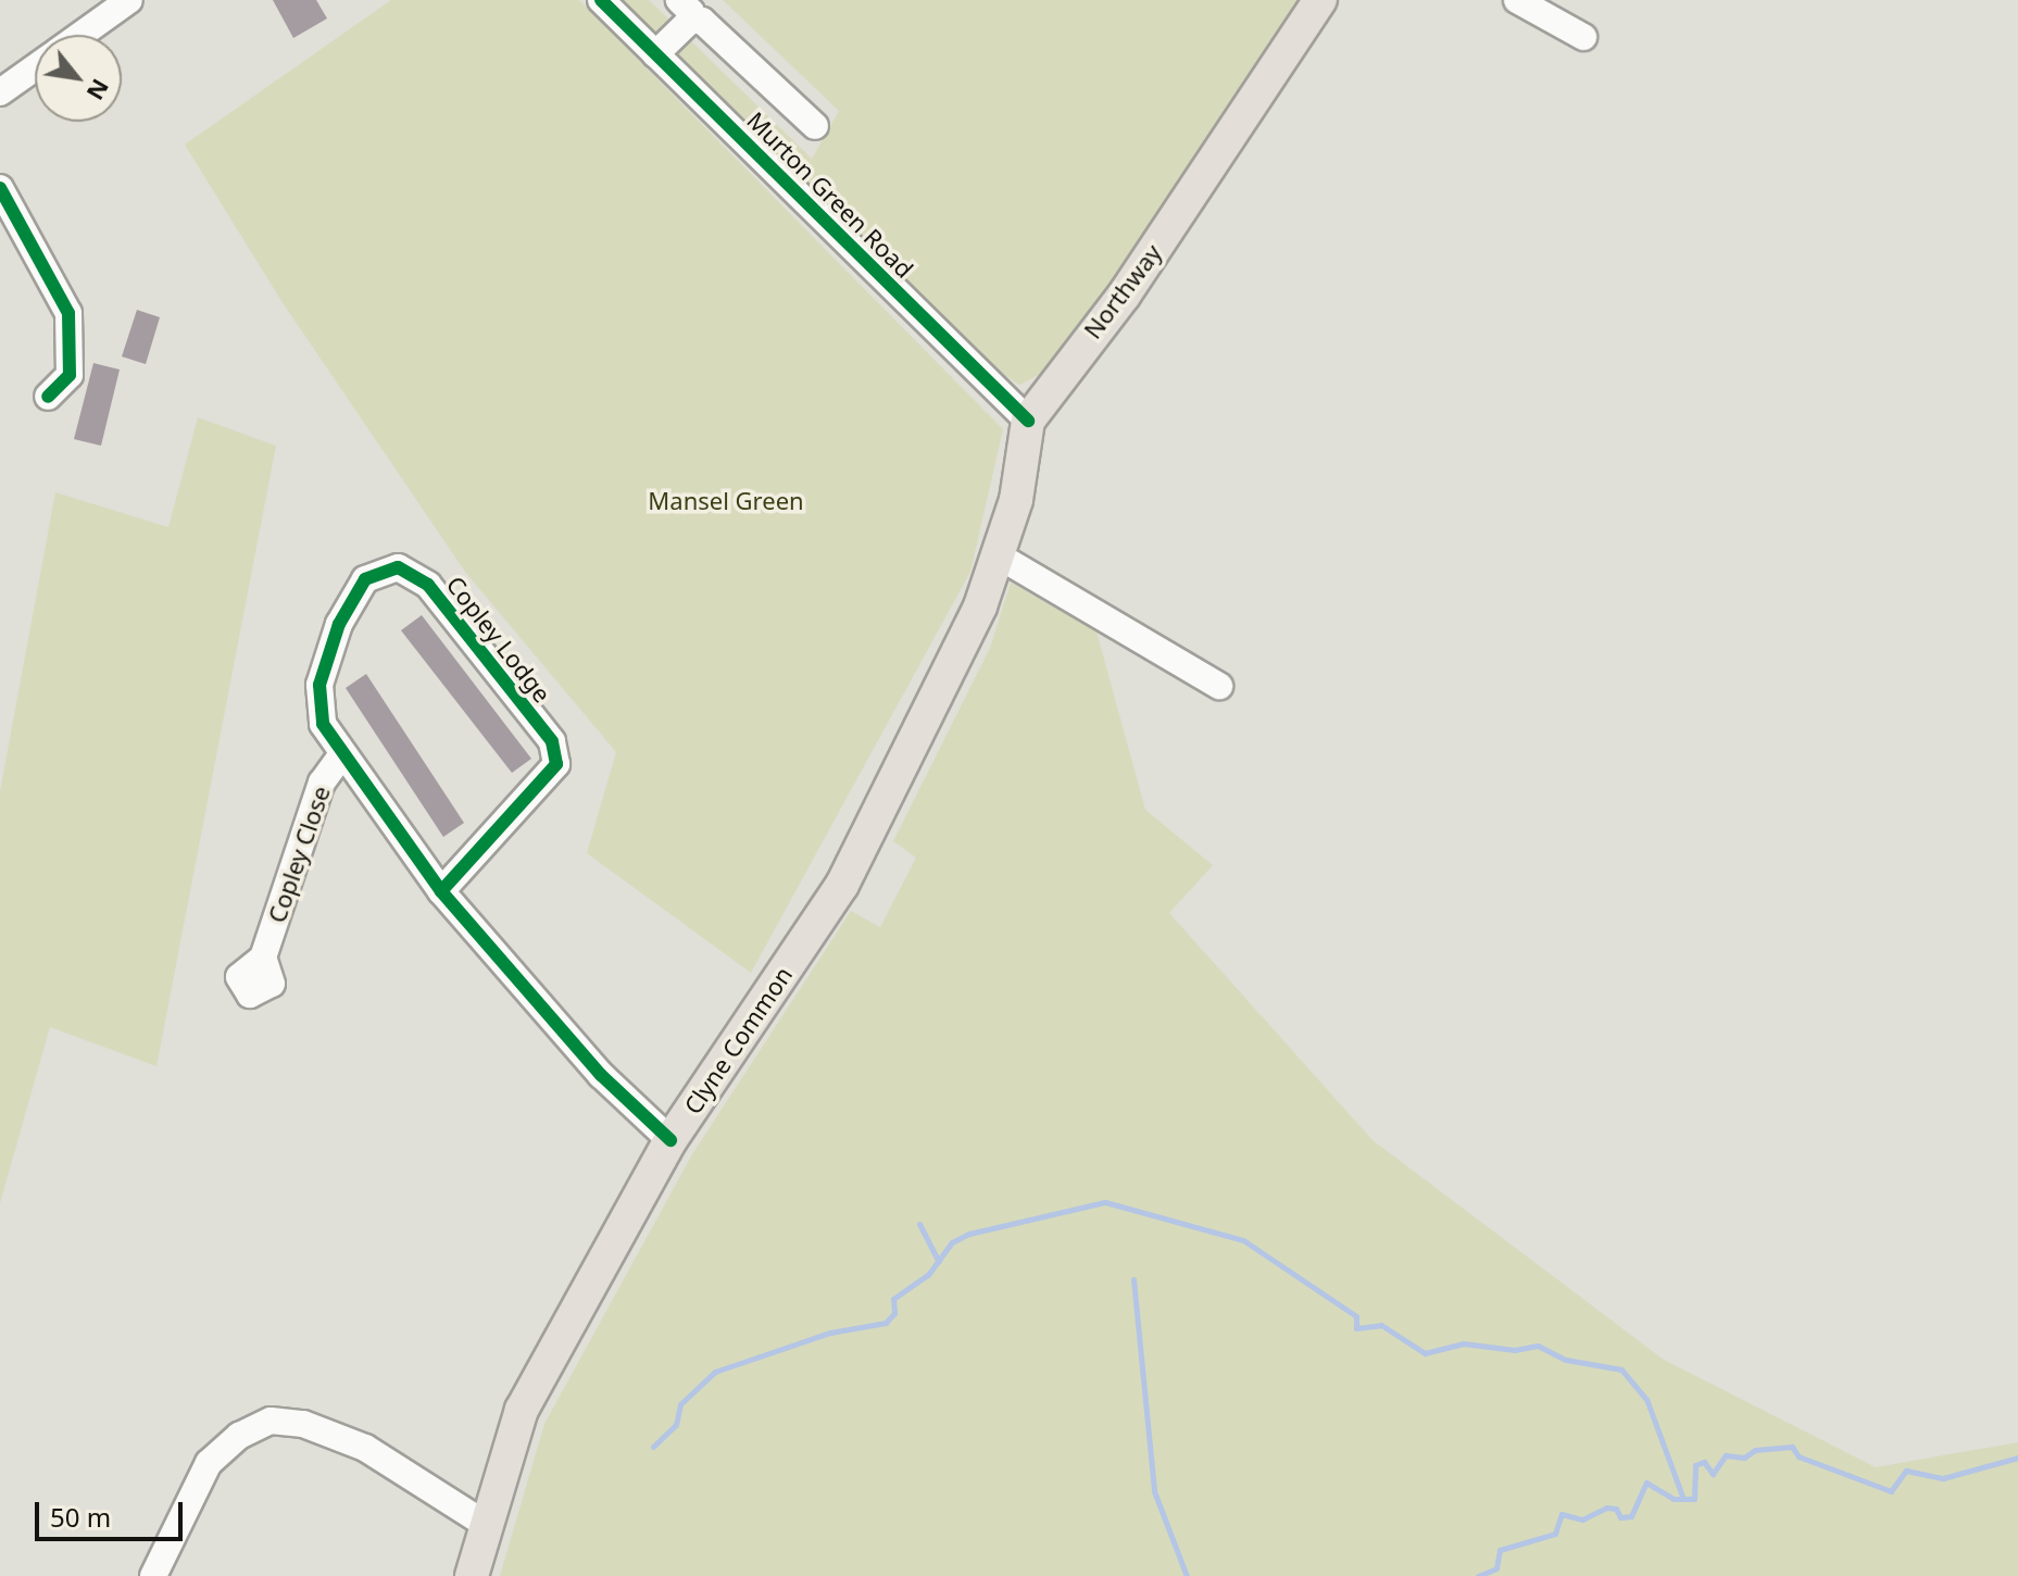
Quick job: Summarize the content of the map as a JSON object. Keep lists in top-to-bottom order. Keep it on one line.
{"streets":{"main road":["Northway","Clyne Common"],"street":["Murton Green Road","Copley Lodge","Copley Close"]},"crossings":[["Murton Green Road","Northway"],["Northway","Clyne Common"],["Copley Lodge","Copley Close"],["Copley Lodge","Clyne Common"]],"parks":["Mansel Green"],"scale_bar":"50 m","north":"bottom right"}
